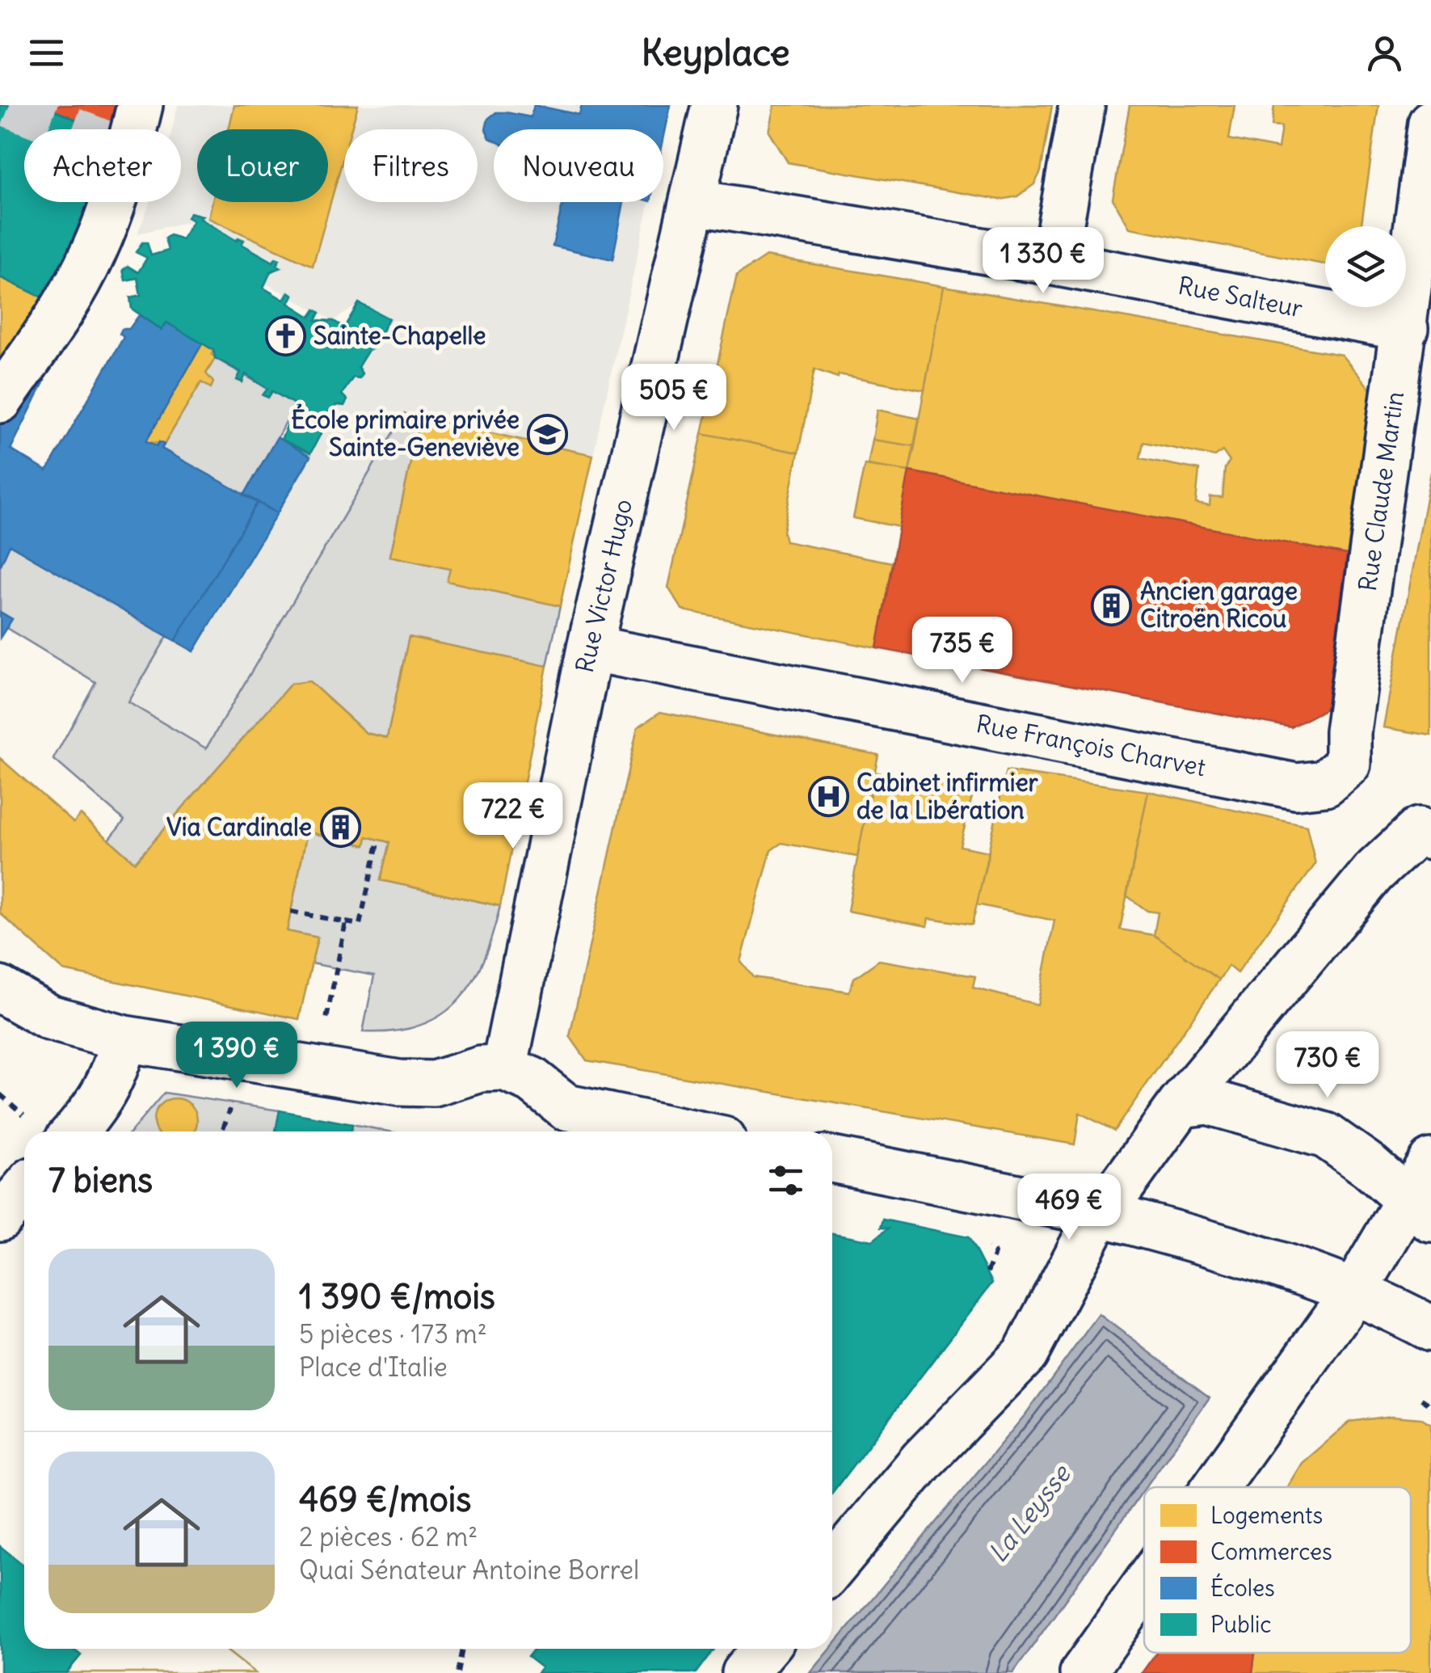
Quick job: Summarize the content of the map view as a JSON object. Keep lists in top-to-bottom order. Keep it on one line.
{"streets":{"street":["Rue Salteur","Rue Claude Martin","Rue Victor Hugo","Rue François Charvet"]},"crossings":[["Rue Salteur","Rue Claude Martin"],["Rue Salteur","Rue Victor Hugo"],["Rue Claude Martin","Rue François Charvet"],["Rue Victor Hugo","Rue François Charvet"]],"water":["La Leysse"],"places":{"church":["Sainte-Chapelle"],"school or university":["École primaire privée Sainte-Geneviève"],"building":["Ancien garage Citroën Ricou","Via Cardinale"],"hospital":["Cabinet infirmier de la Libération"]},"legend":["Logements","Commerces","Écoles","Public"],"page":{"header":"Keyplace","chip":["Acheter","Louer","Filtres","Nouveau"],"price":["1 330 €","505 €","735 €","722 €","1 390 €","730 €","469 €"],"heading":"7 biens","list":[{"name":"1 390 €/mois","note":"5 pièces · 173 m² · Place d'Italie"},{"name":"469 €/mois","note":"2 pièces · 62 m² · Quai Sénateur Antoine Borrel"}]}}
